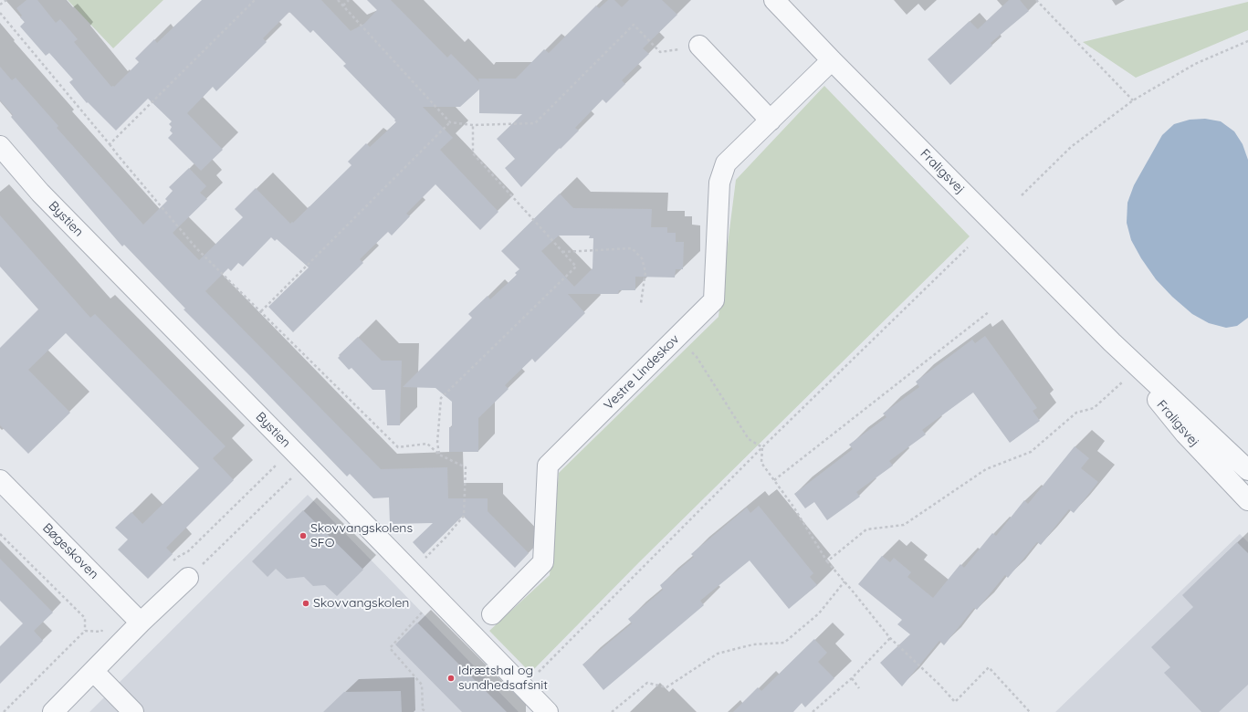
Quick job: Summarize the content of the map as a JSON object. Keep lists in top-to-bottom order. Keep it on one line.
{"streets":{"street":["Fraligsvej","Bystien","Vestre Lindeskov","Bøgeskoven"]},"crossings":[["Fraligsvej","Vestre Lindeskov"]],"places":["Skovvangskolens SFO","Skovvangskolen","Idrætshal og sundhedsafsnit"]}
